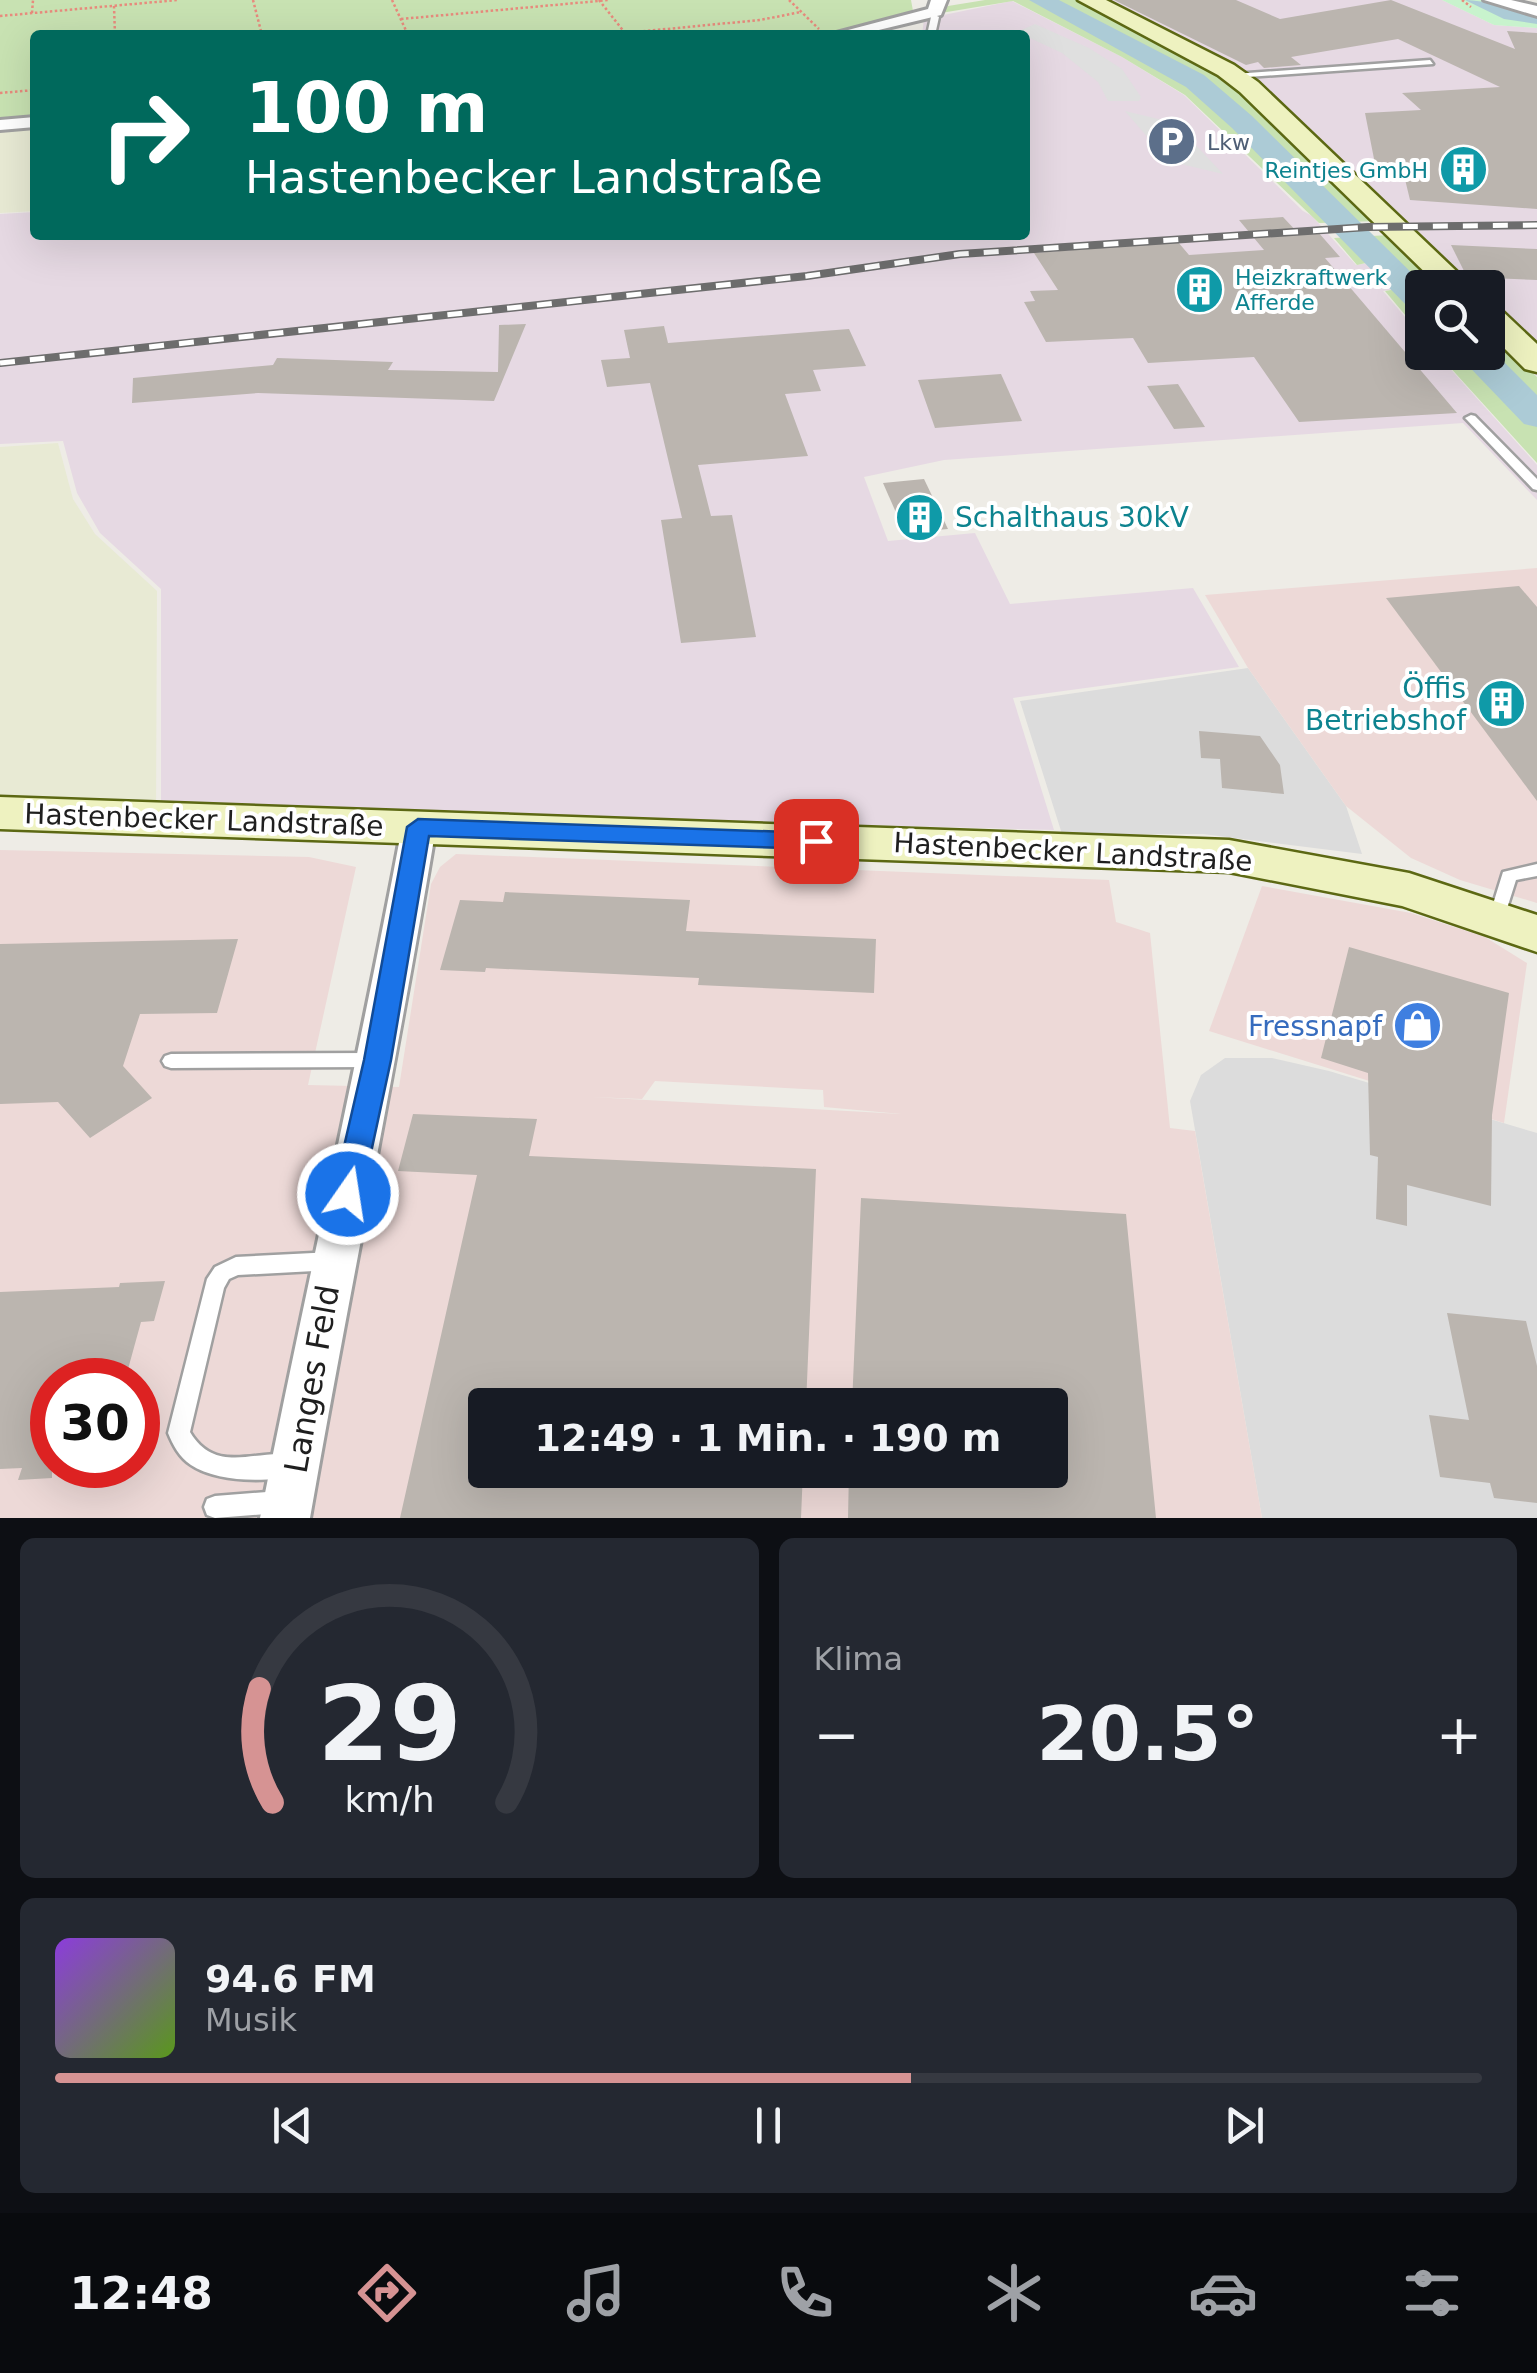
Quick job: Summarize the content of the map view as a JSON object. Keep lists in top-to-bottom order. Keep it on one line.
{"streets":{"main road":["Hastenbecker Landstraße"],"street":["Langes Feld"]},"crossings":[["Hastenbecker Landstraße","Langes Feld"]],"places":{"parking":["Lkw"],"building":["Reintjes GmbH","Heizkraftwerk Afferde","Schalthaus 30kV","Öffis Betriebshof"],"shop":["Fressnapf"]},"page":{"turn":["100 m","Hastenbecker Landstraße"],"limit":"30","trip":"12:49 · 1 Min. · 190 m","tile":"Klima","heat":["−","20.5°","+"],"song":["94.6 FM","Musik"],"tabs":"12:48","gauge":["29","km/h"]}}
